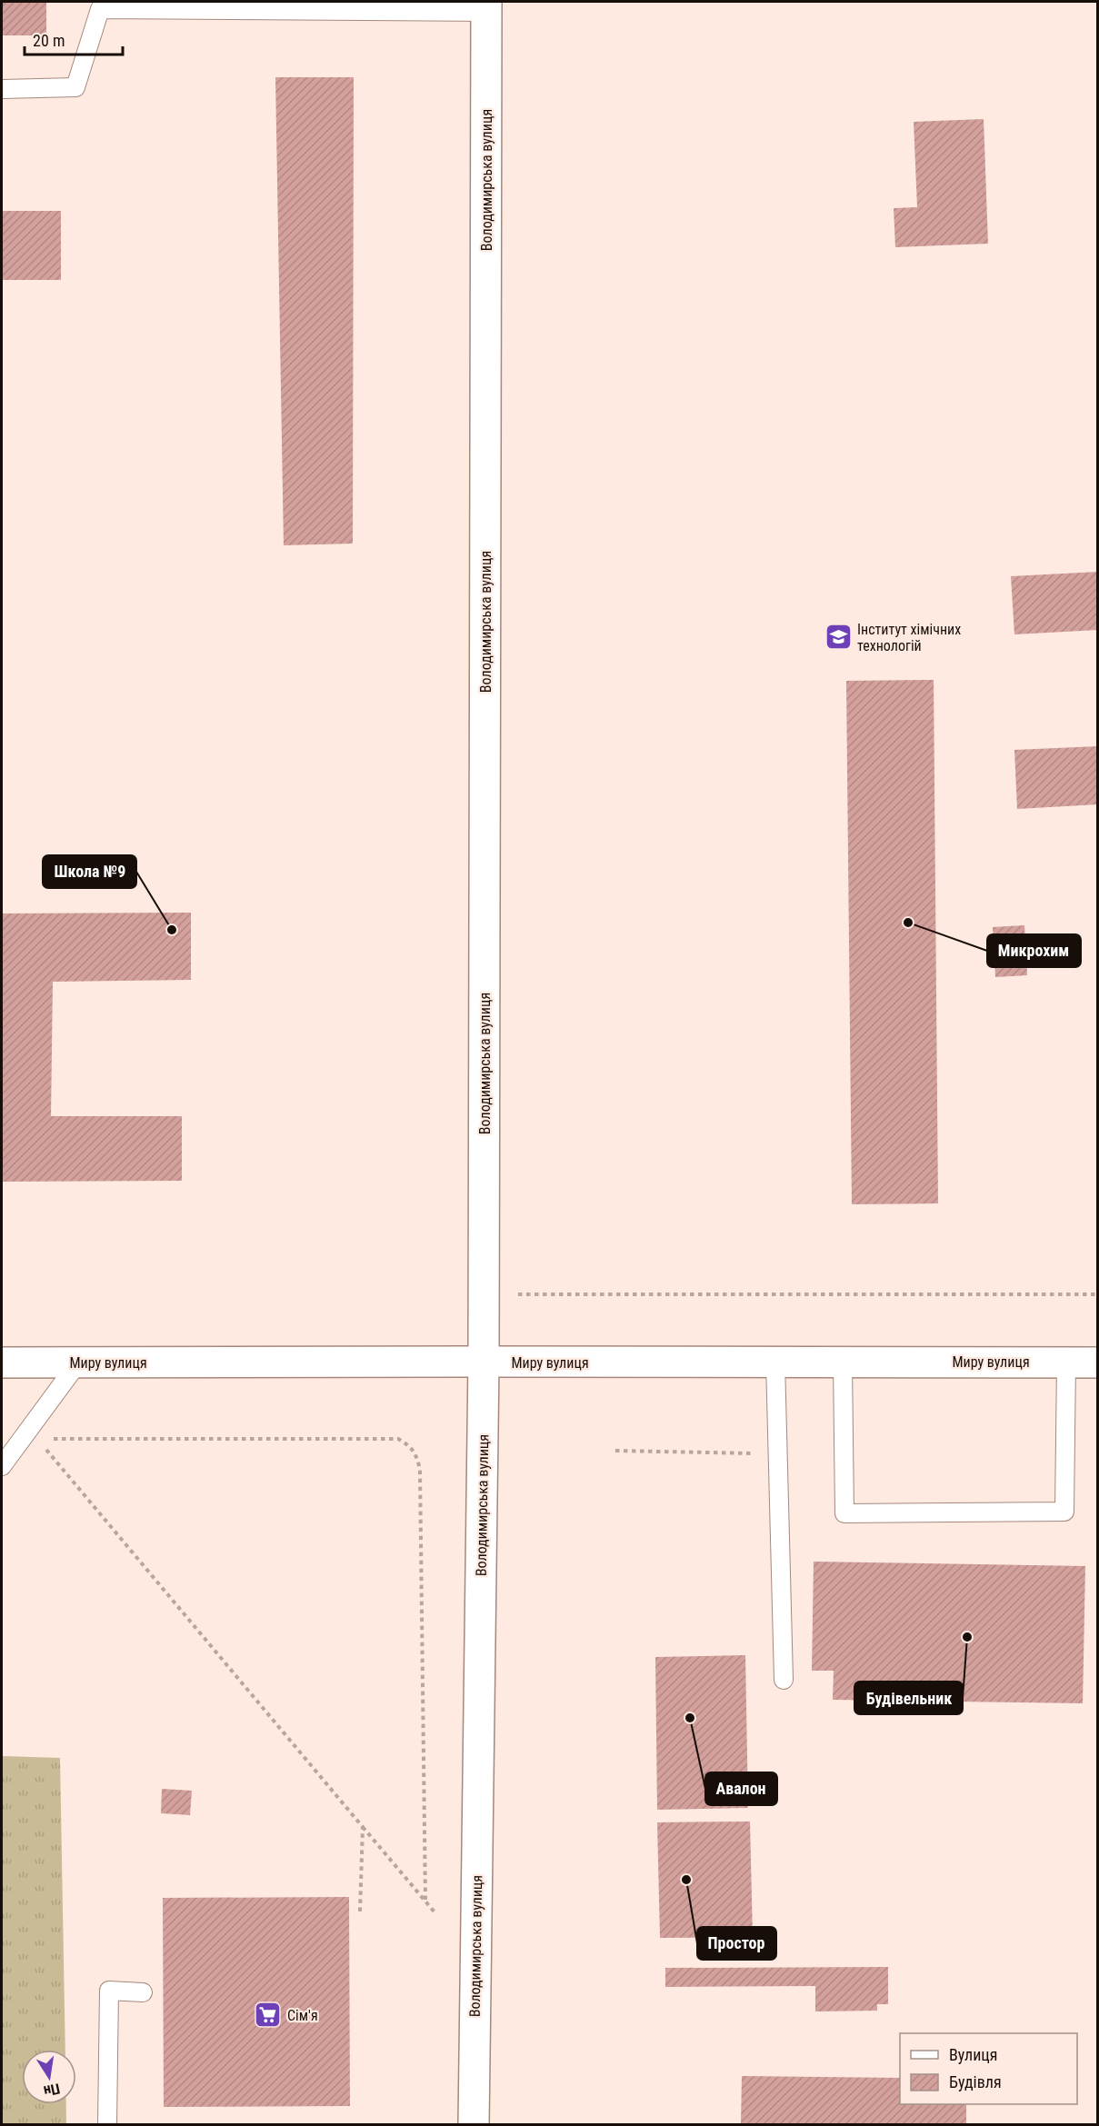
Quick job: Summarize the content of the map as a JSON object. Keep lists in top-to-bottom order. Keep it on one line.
{"streets":{"street":["Володимирська вулиця","Миру вулиця"]},"crossings":[["Володимирська вулиця","Миру вулиця"]],"places":{"school or university":["Інститут хімічних технологій"],"other":["Микрохим","Школа №9","Будівельник","Авалон","Простор"],"supermarket":["Сім'я"]},"legend":["Вулиця","Будівля"],"scale_bar":"20 m","north":"bottom"}
